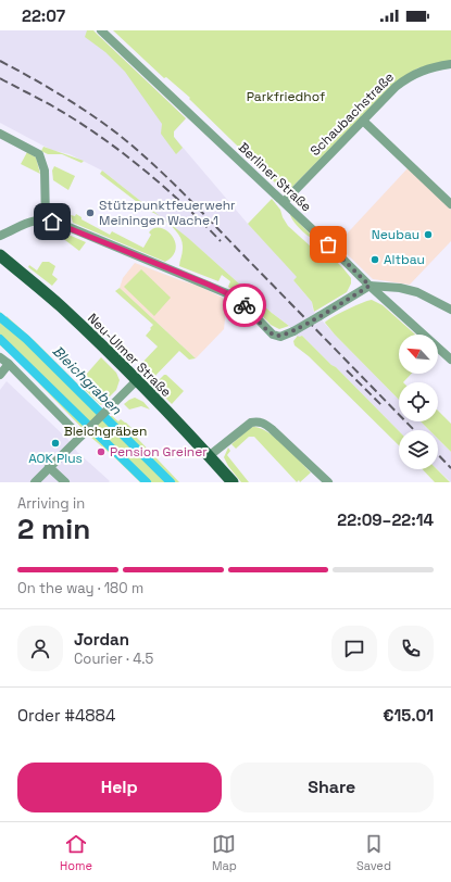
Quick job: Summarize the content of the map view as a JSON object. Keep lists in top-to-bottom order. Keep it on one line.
{"streets":{"main road":["Neu-Ulmer Straße"],"street":["Schaubachstraße","Berliner Straße"]},"crossings":[["Schaubachstraße","Berliner Straße"]],"water":["Bleichgraben"],"parks":["Parkfriedhof","Bleichgräben"],"places":["Stützpunktfeuerwehr Meiningen Wache 1","Neubau","Altbau","AOK Plus","Pension Greiner"],"north":"top left","page":{"status":"22:07","heading":["2 min","Arriving in","22:09–22:14"],"panel":["Jordan","Courier · 4.5","Order #4884","€15.01"],"bar":"On the way · 180 m","buttons":["Help","Share"],"tabs":["Home","Map","Saved"]}}
